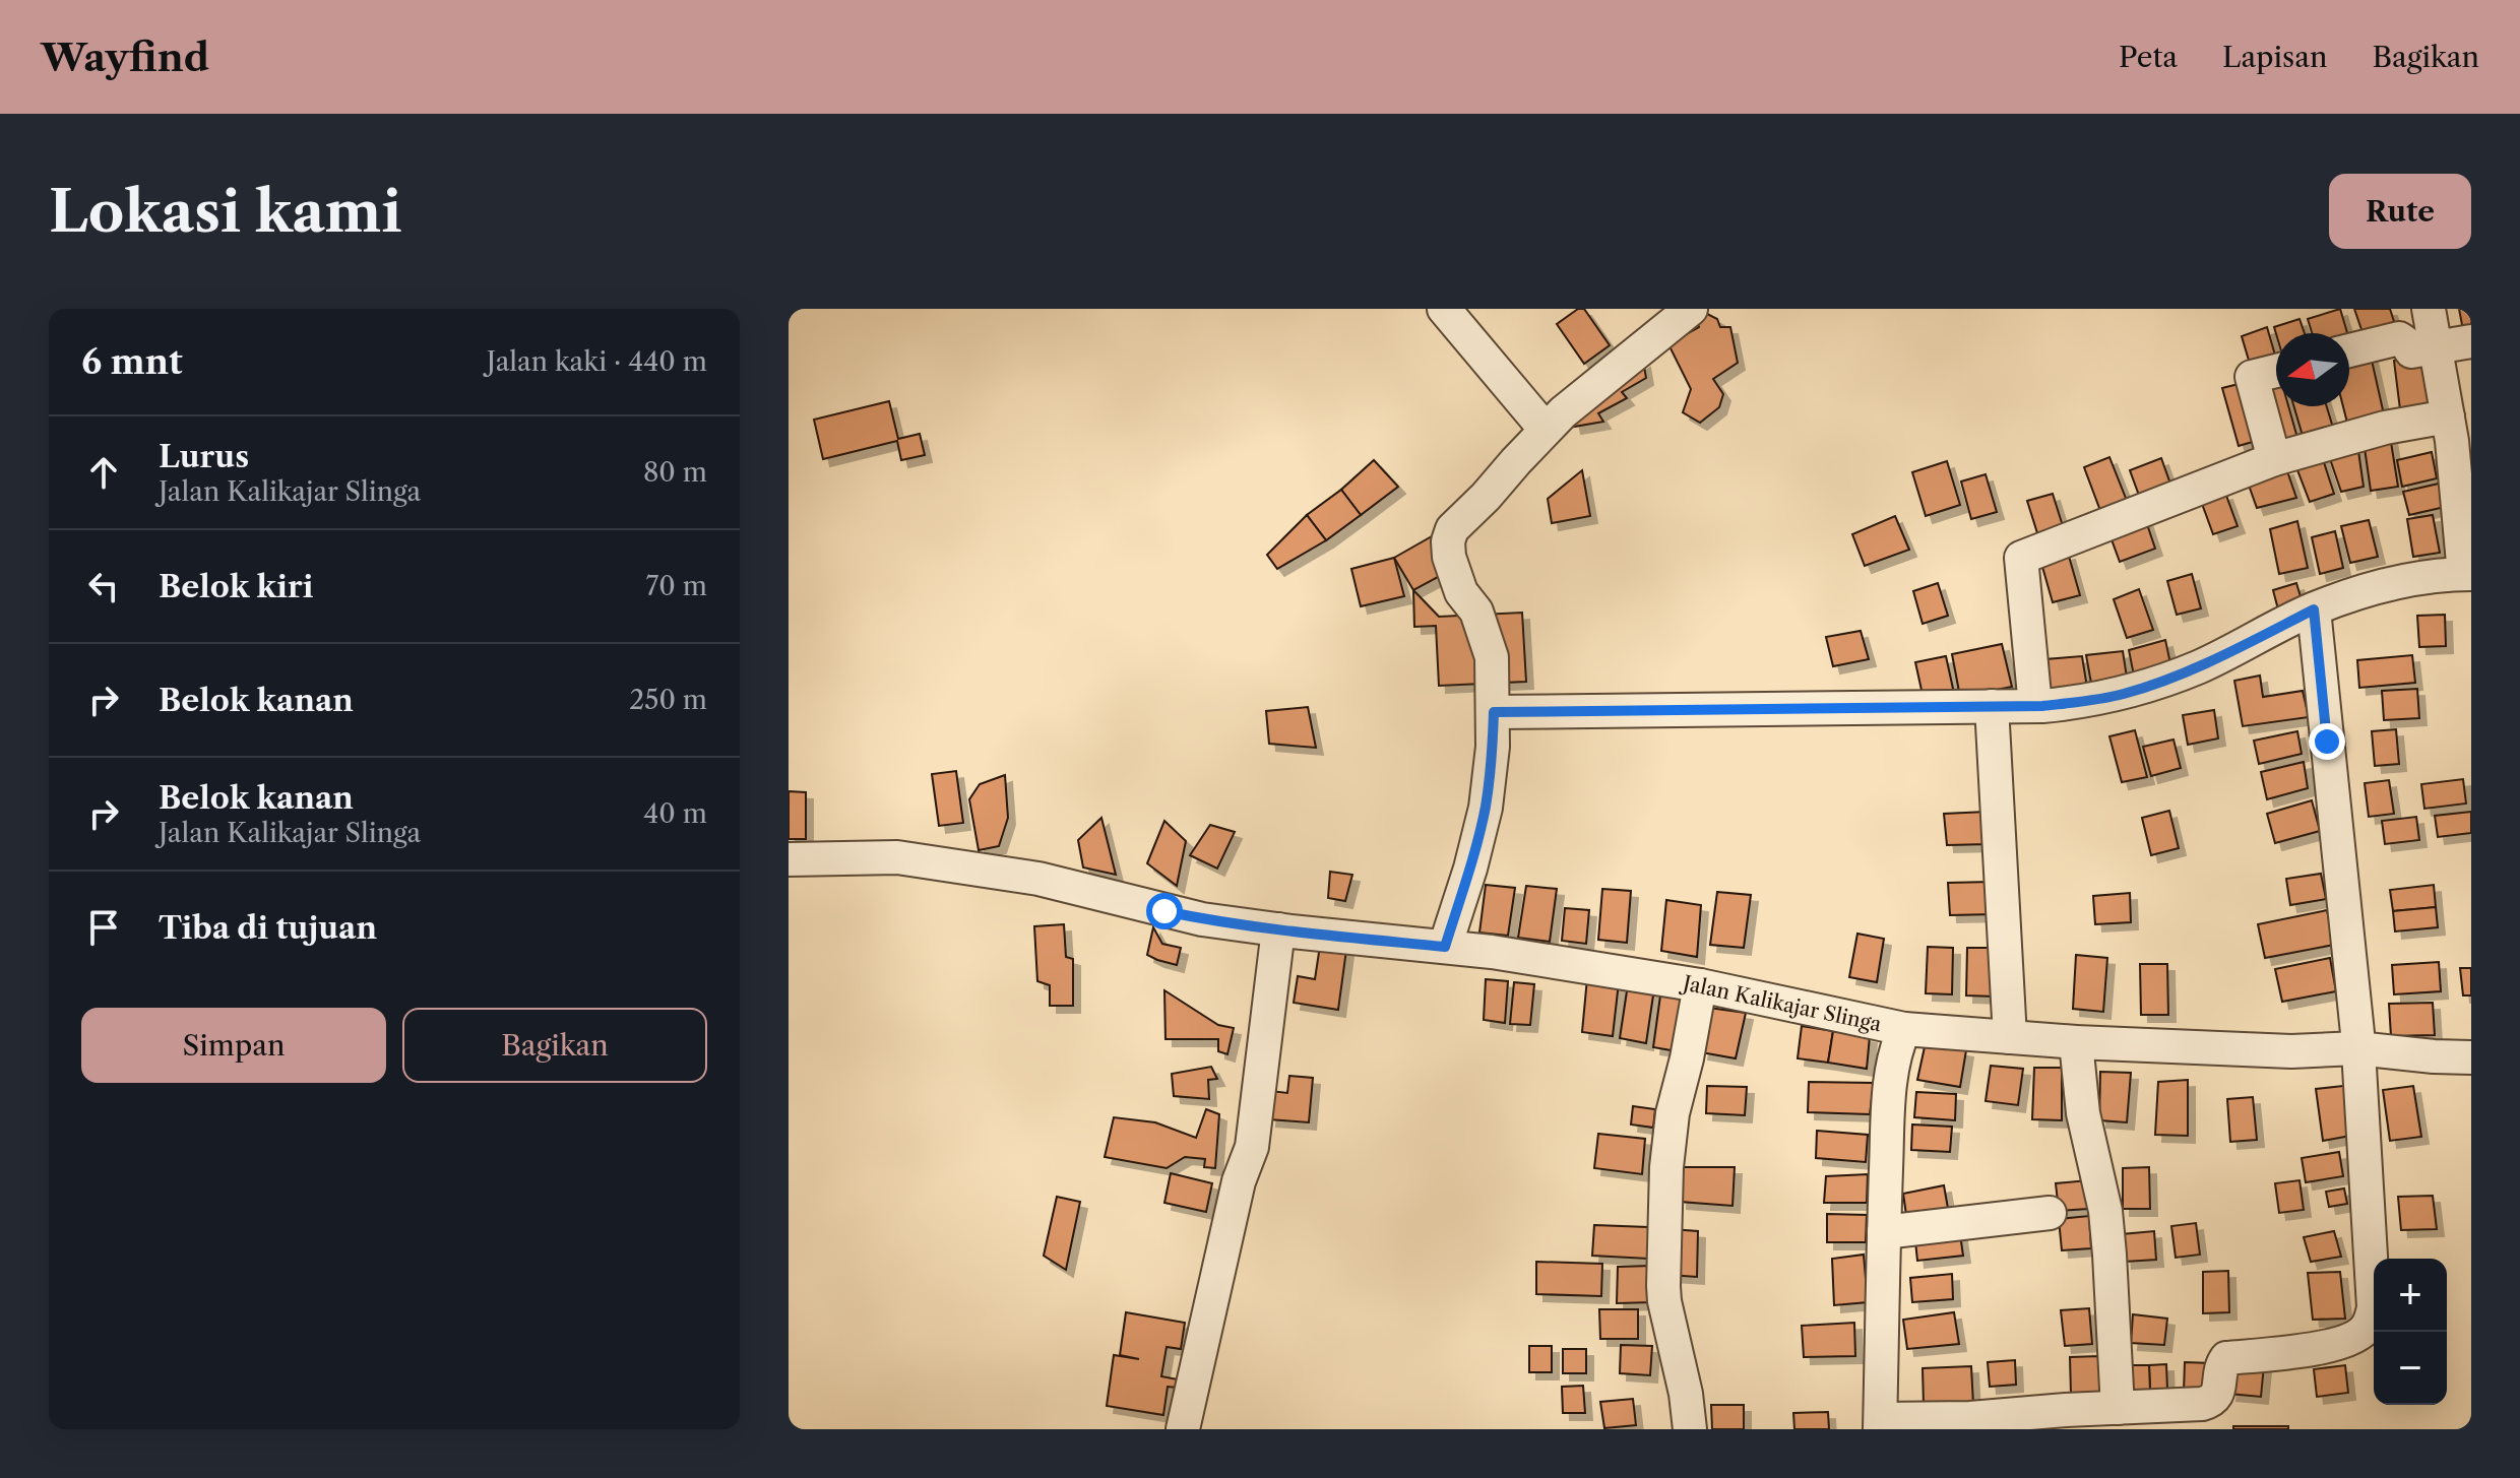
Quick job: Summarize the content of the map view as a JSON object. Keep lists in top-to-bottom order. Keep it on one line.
{"streets":{"street":["Jalan Kalikajar Slinga"]},"north":"left","page":{"header":"Wayfind","nav":["Peta","Lapisan","Bagikan"],"buttons":["Rute",["Simpan","Bagikan"]],"title":"Lokasi kami","heading":["6 mnt","Jalan kaki · 440 m"],"list":[["Lurus","Jalan Kalikajar Slinga","80 m"],["Belok kiri","70 m"],["Belok kanan","250 m"],["Belok kanan","Jalan Kalikajar Slinga","40 m"],"Tiba di tujuan"],"map_buttons":["+","−"]}}
